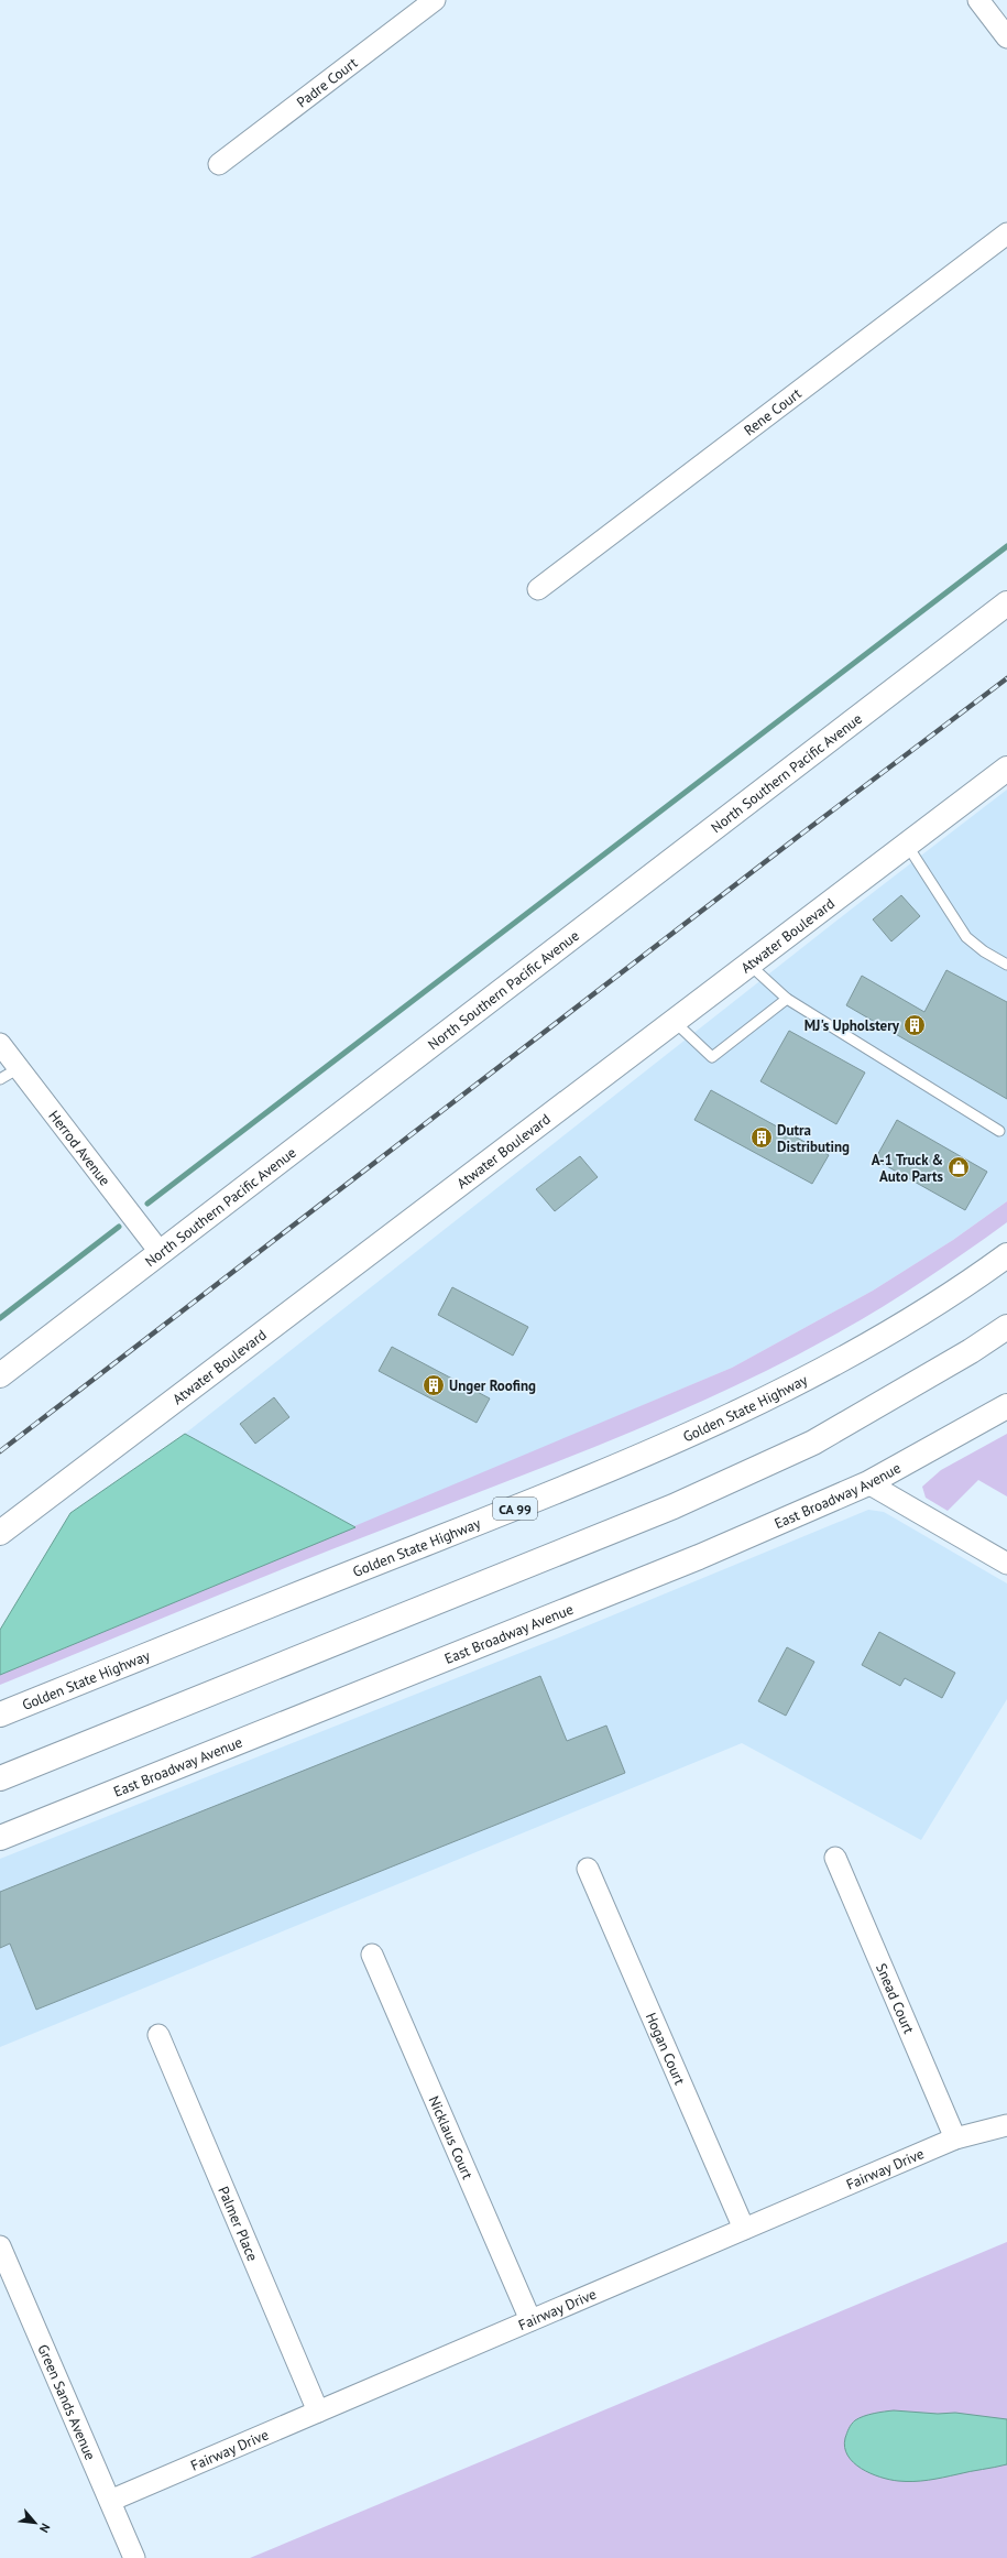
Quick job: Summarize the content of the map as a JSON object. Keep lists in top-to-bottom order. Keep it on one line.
{"streets":{"main road":["North Southern Pacific Avenue","Atwater Boulevard","Golden State Highway","East Broadway Avenue","CA 99"],"street":["Padre Court","Rene Court","Herrod Avenue","Snead Court","Hogan Court","Nicklaus Court","Fairway Drive","Palmer Place","Green Sands Avenue"]},"crossings":[["North Southern Pacific Avenue","Herrod Avenue"],["Snead Court","Fairway Drive"],["Hogan Court","Fairway Drive"],["Nicklaus Court","Fairway Drive"],["Fairway Drive","Palmer Place"],["Fairway Drive","Green Sands Avenue"]],"places":{"building":["MJ's Upholstery","Dutra Distributing","Unger Roofing"],"shop":["A-1 Truck & Auto Parts"]},"north":"bottom right"}
